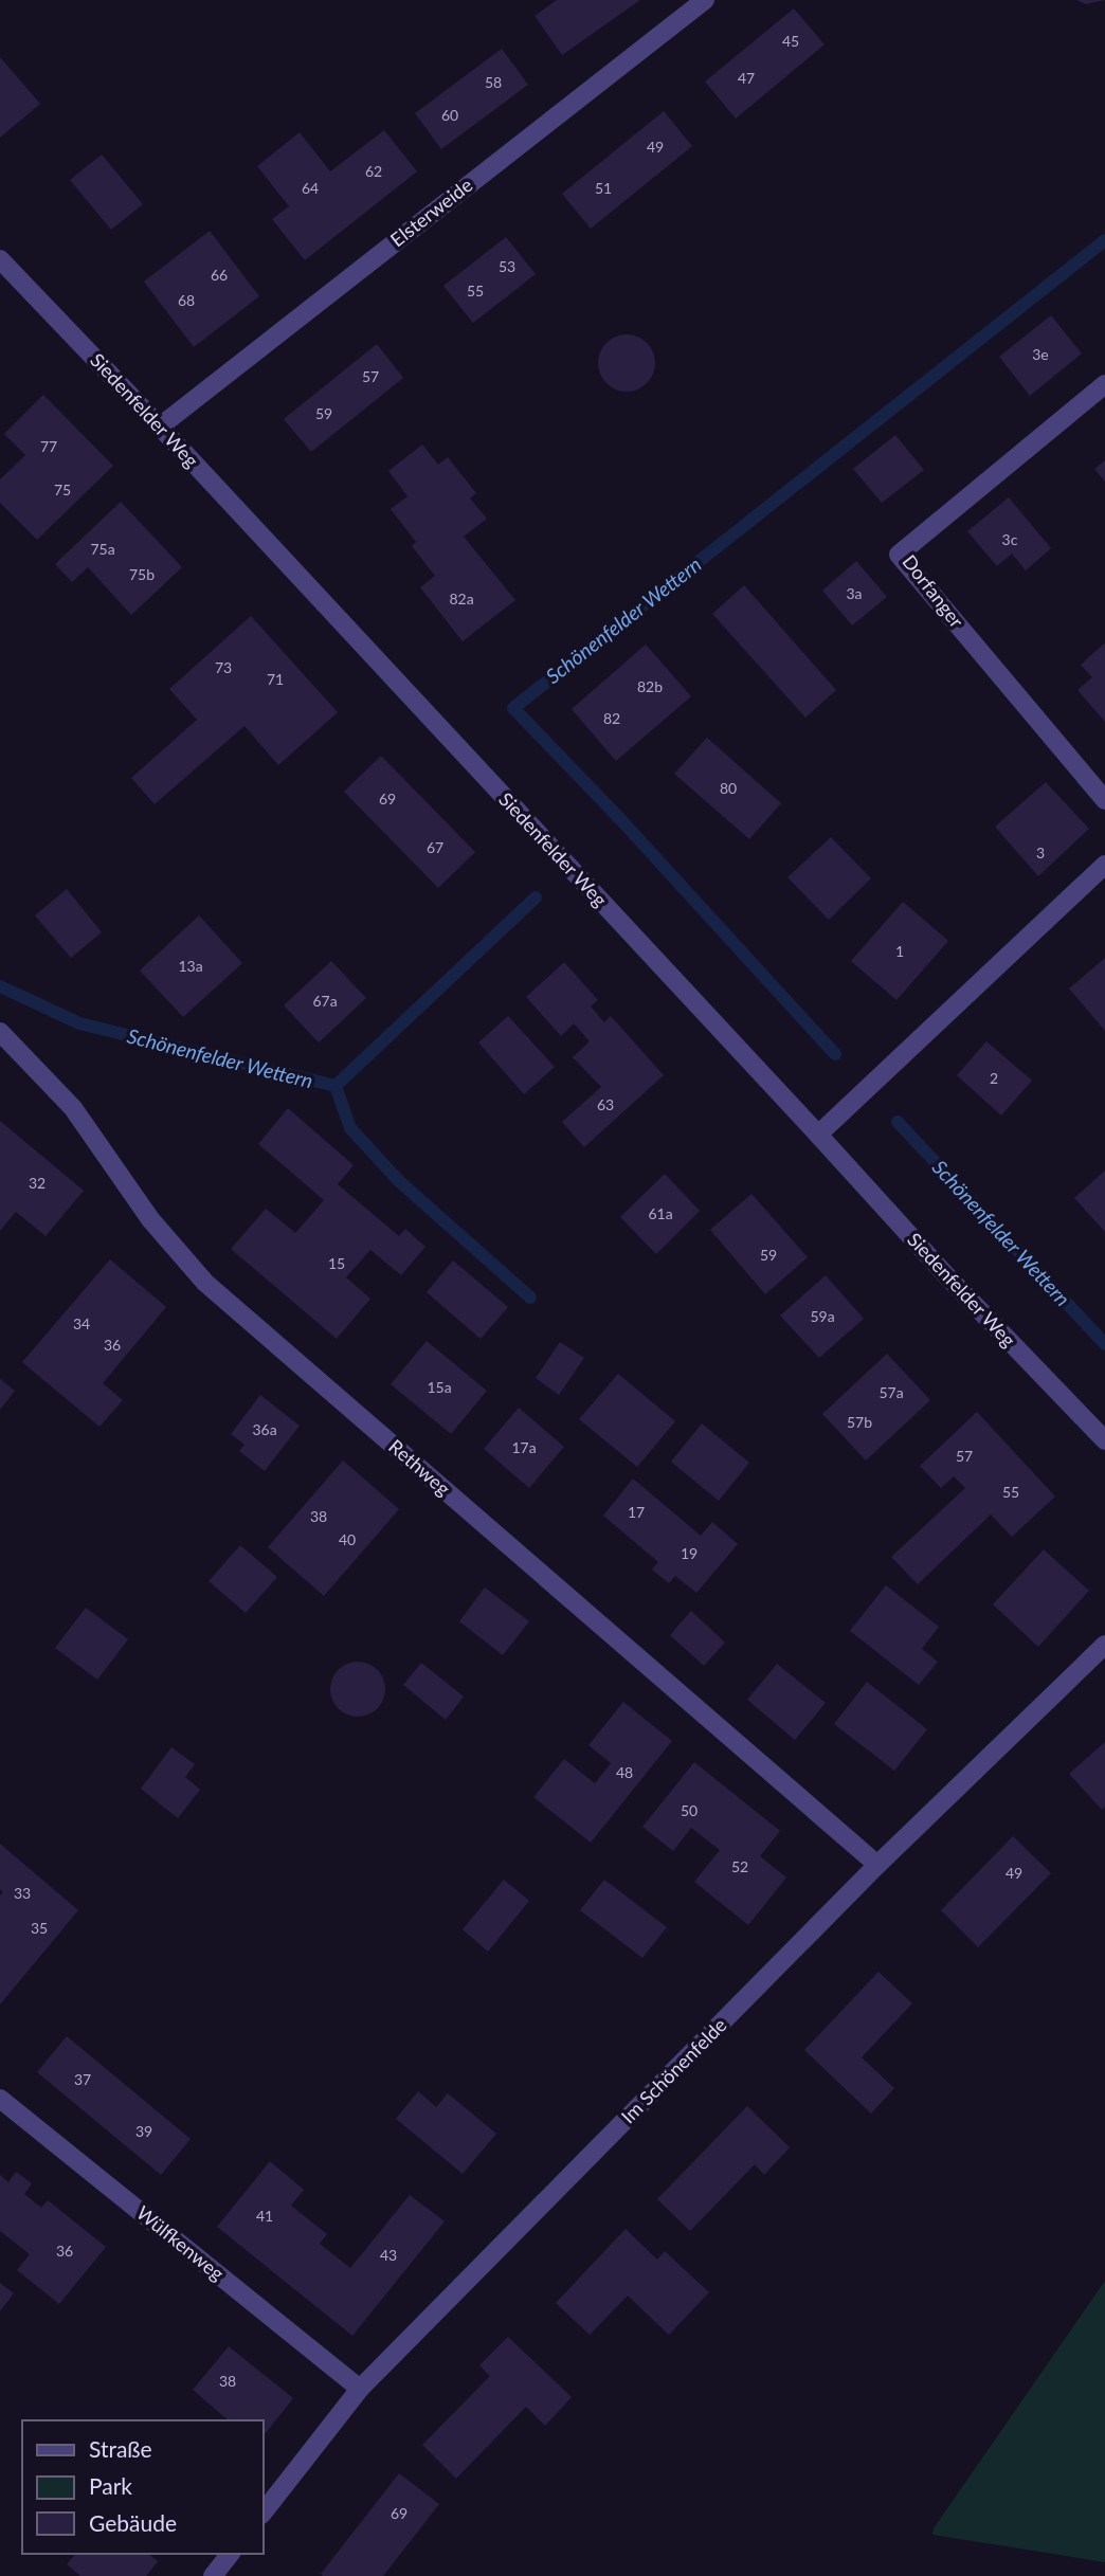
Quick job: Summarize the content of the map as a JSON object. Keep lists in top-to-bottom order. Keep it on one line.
{"streets":{"street":["Elsterweide","Siedenfelder Weg","Dorfanger","Rethweg","Im Schönenfelde","Wülfkenweg"]},"crossings":[["Elsterweide","Siedenfelder Weg"],["Rethweg","Im Schönenfelde"],["Im Schönenfelde","Wülfkenweg"]],"water":["Schönenfelder Wettern"],"house_numbers":["45","47","58","60","49","62","64","51","53","66","55","68","3e","57","59","77","75","3c","75a","75b","3a","82a","73","71","82b","82","80","69","67","3","1","13a","67a","2","63","32","61a","59","15","59a","34","36","15a","57a","57b","36a","17a","57","55","17","38","40","19","48","50","52","49","33","35","37","39","41","36","43","38","69"],"legend":["Straße","Park","Gebäude"]}
